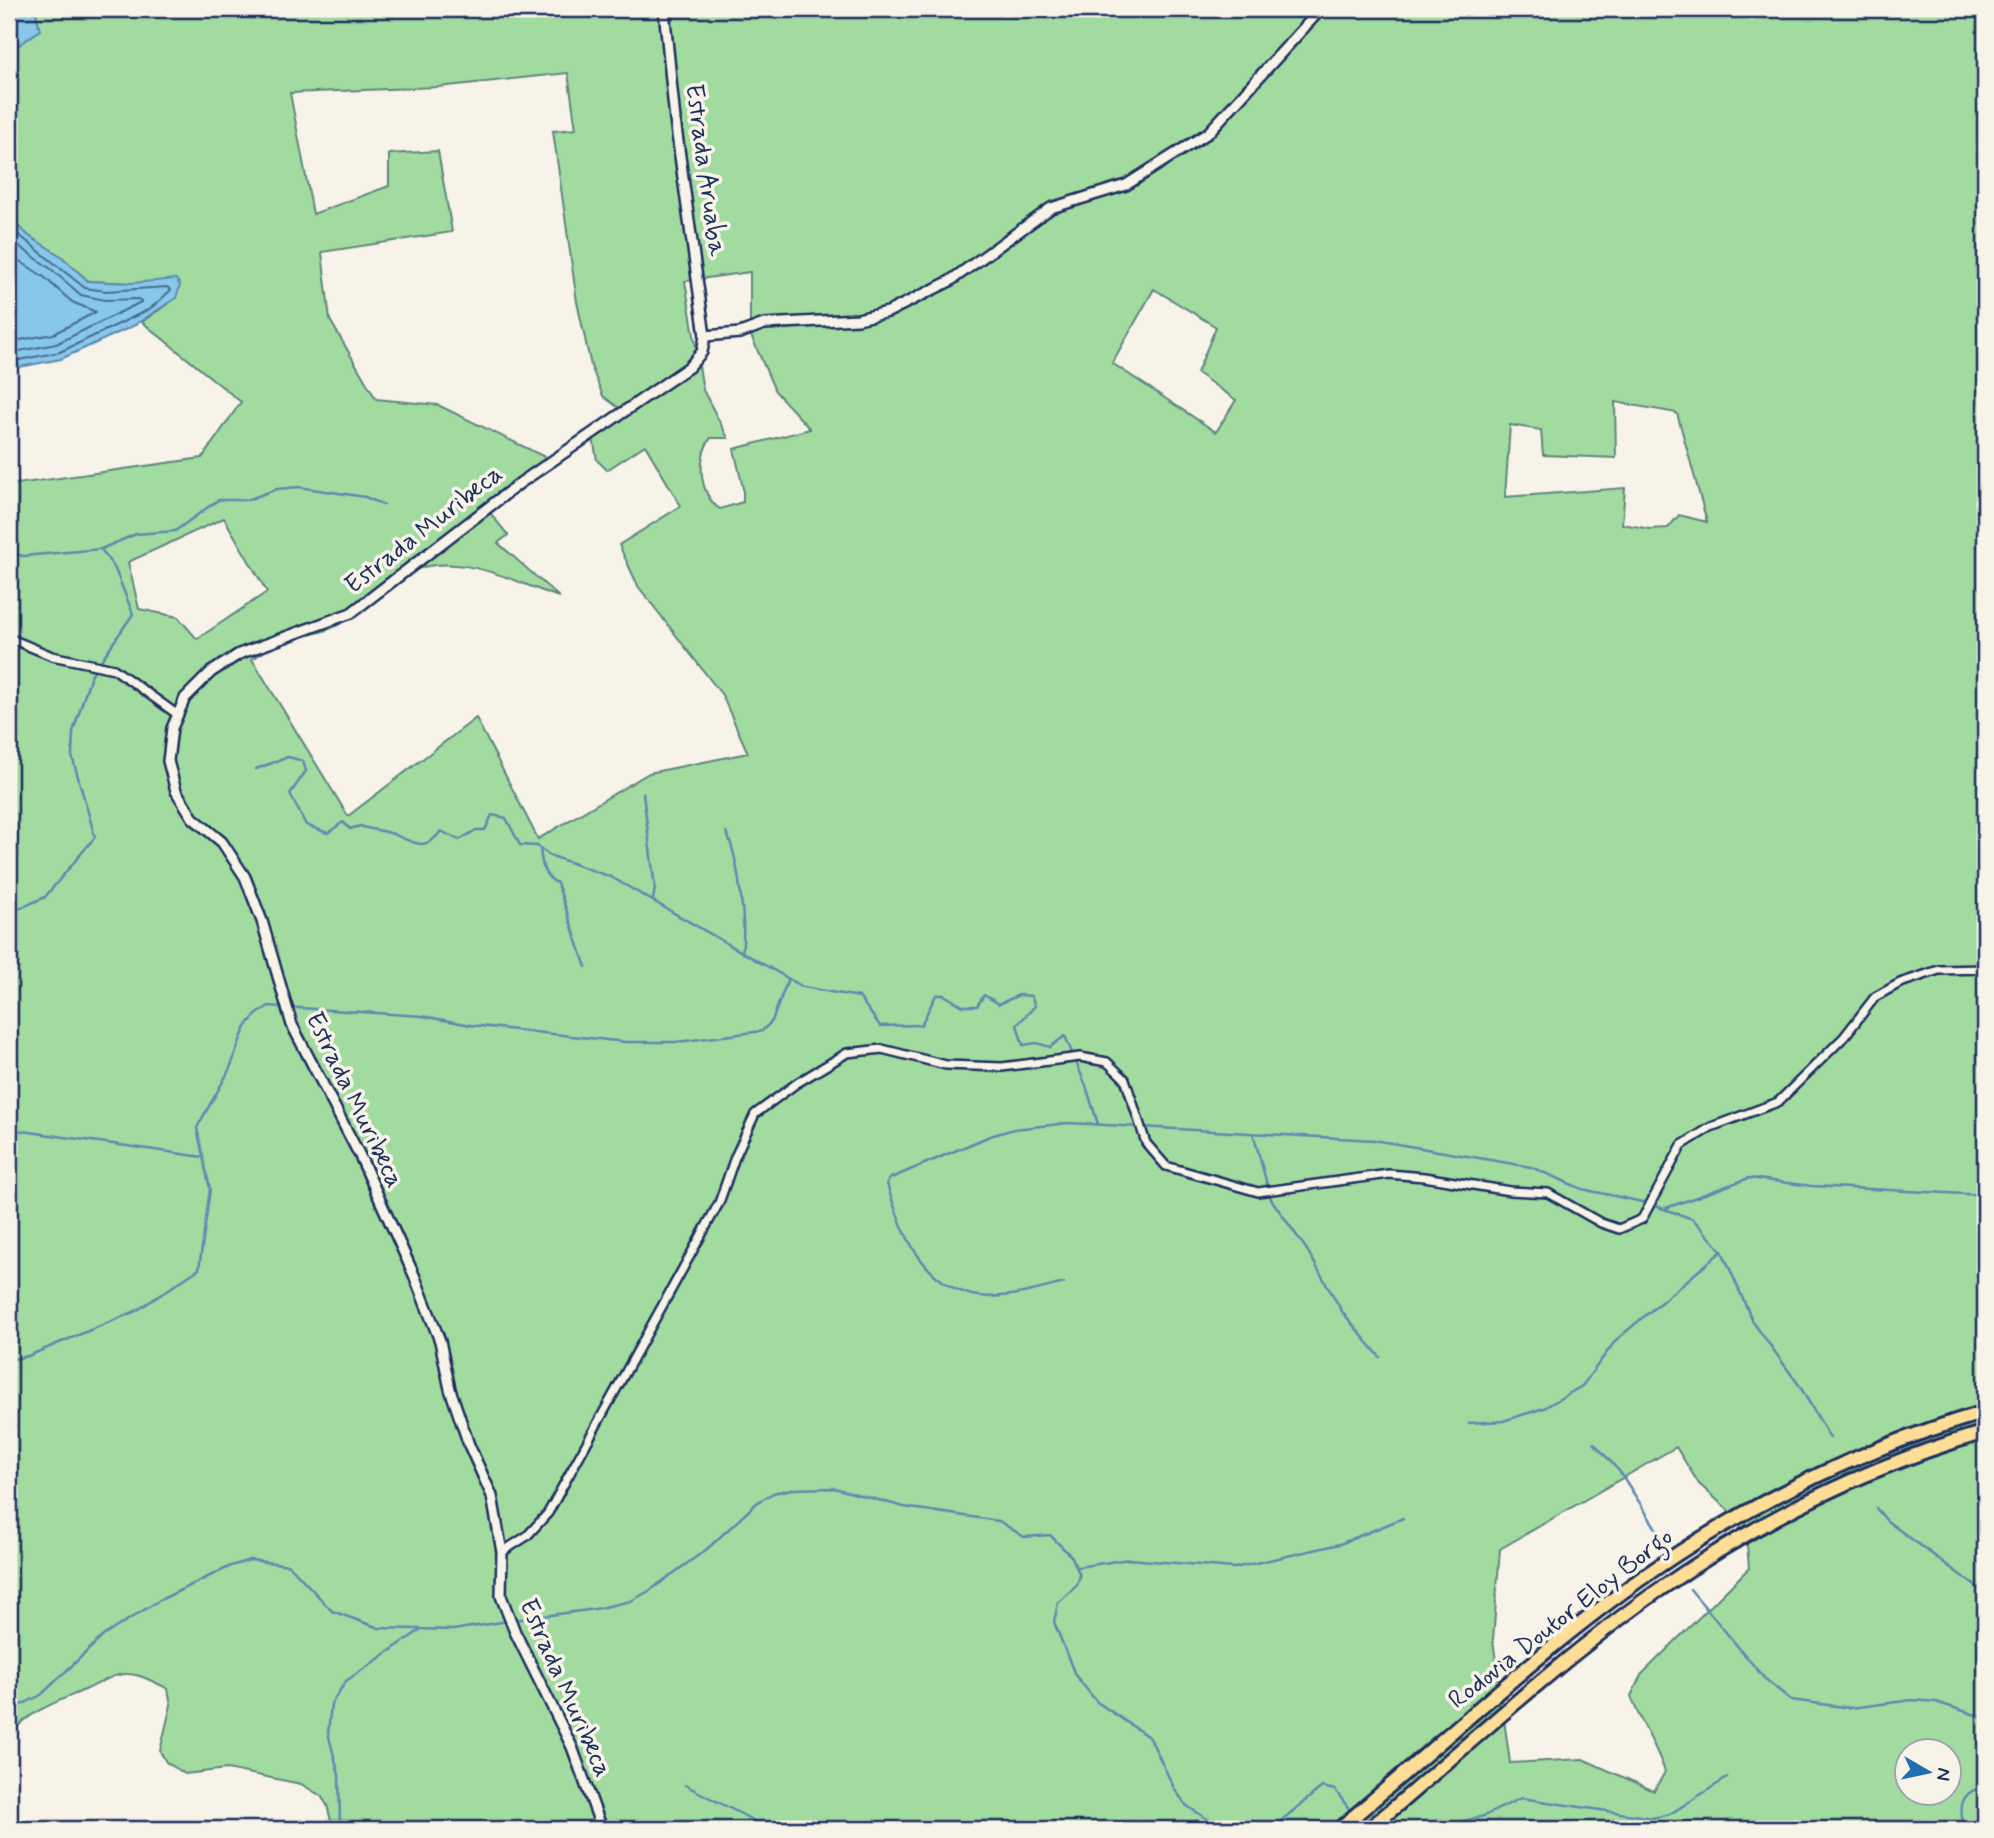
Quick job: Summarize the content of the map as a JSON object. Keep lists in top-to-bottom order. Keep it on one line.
{"streets":{"highway":["Rodovia Doutor Eloy Borgo"],"street":["Estrada Aruaba","Estrada Muribeca"]},"crossings":[["Estrada Aruaba","Estrada Muribeca"]],"north":"right"}
